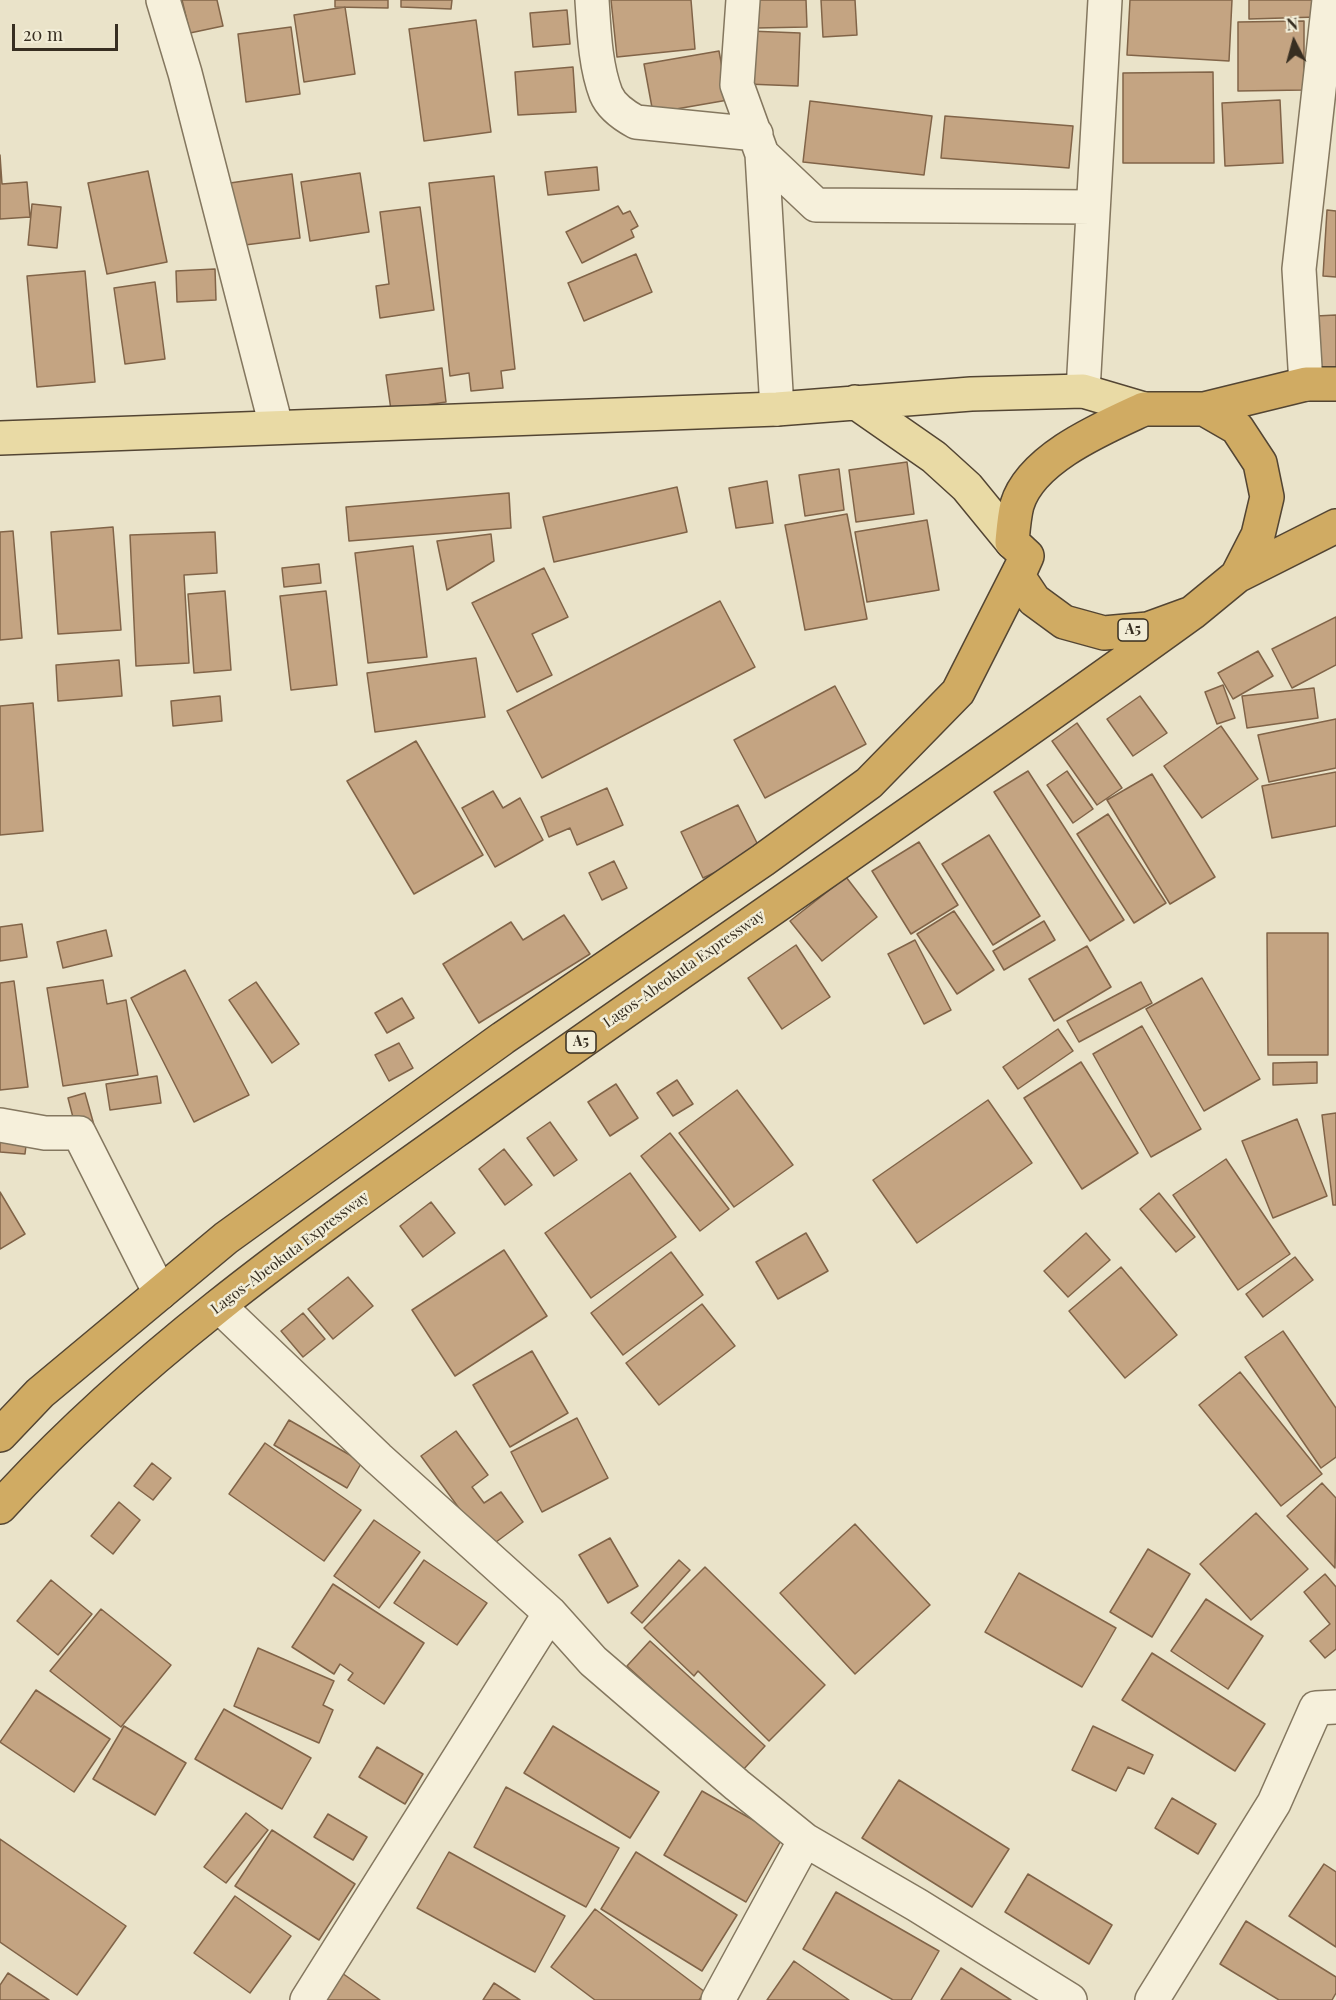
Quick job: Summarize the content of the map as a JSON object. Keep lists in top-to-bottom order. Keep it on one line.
{"streets":{"highway":["A5","Lagos-Abeokuta Expressway"]},"crossings":[["A5","Lagos-Abeokuta Expressway"]],"scale_bar":"20 m","north":"top"}
